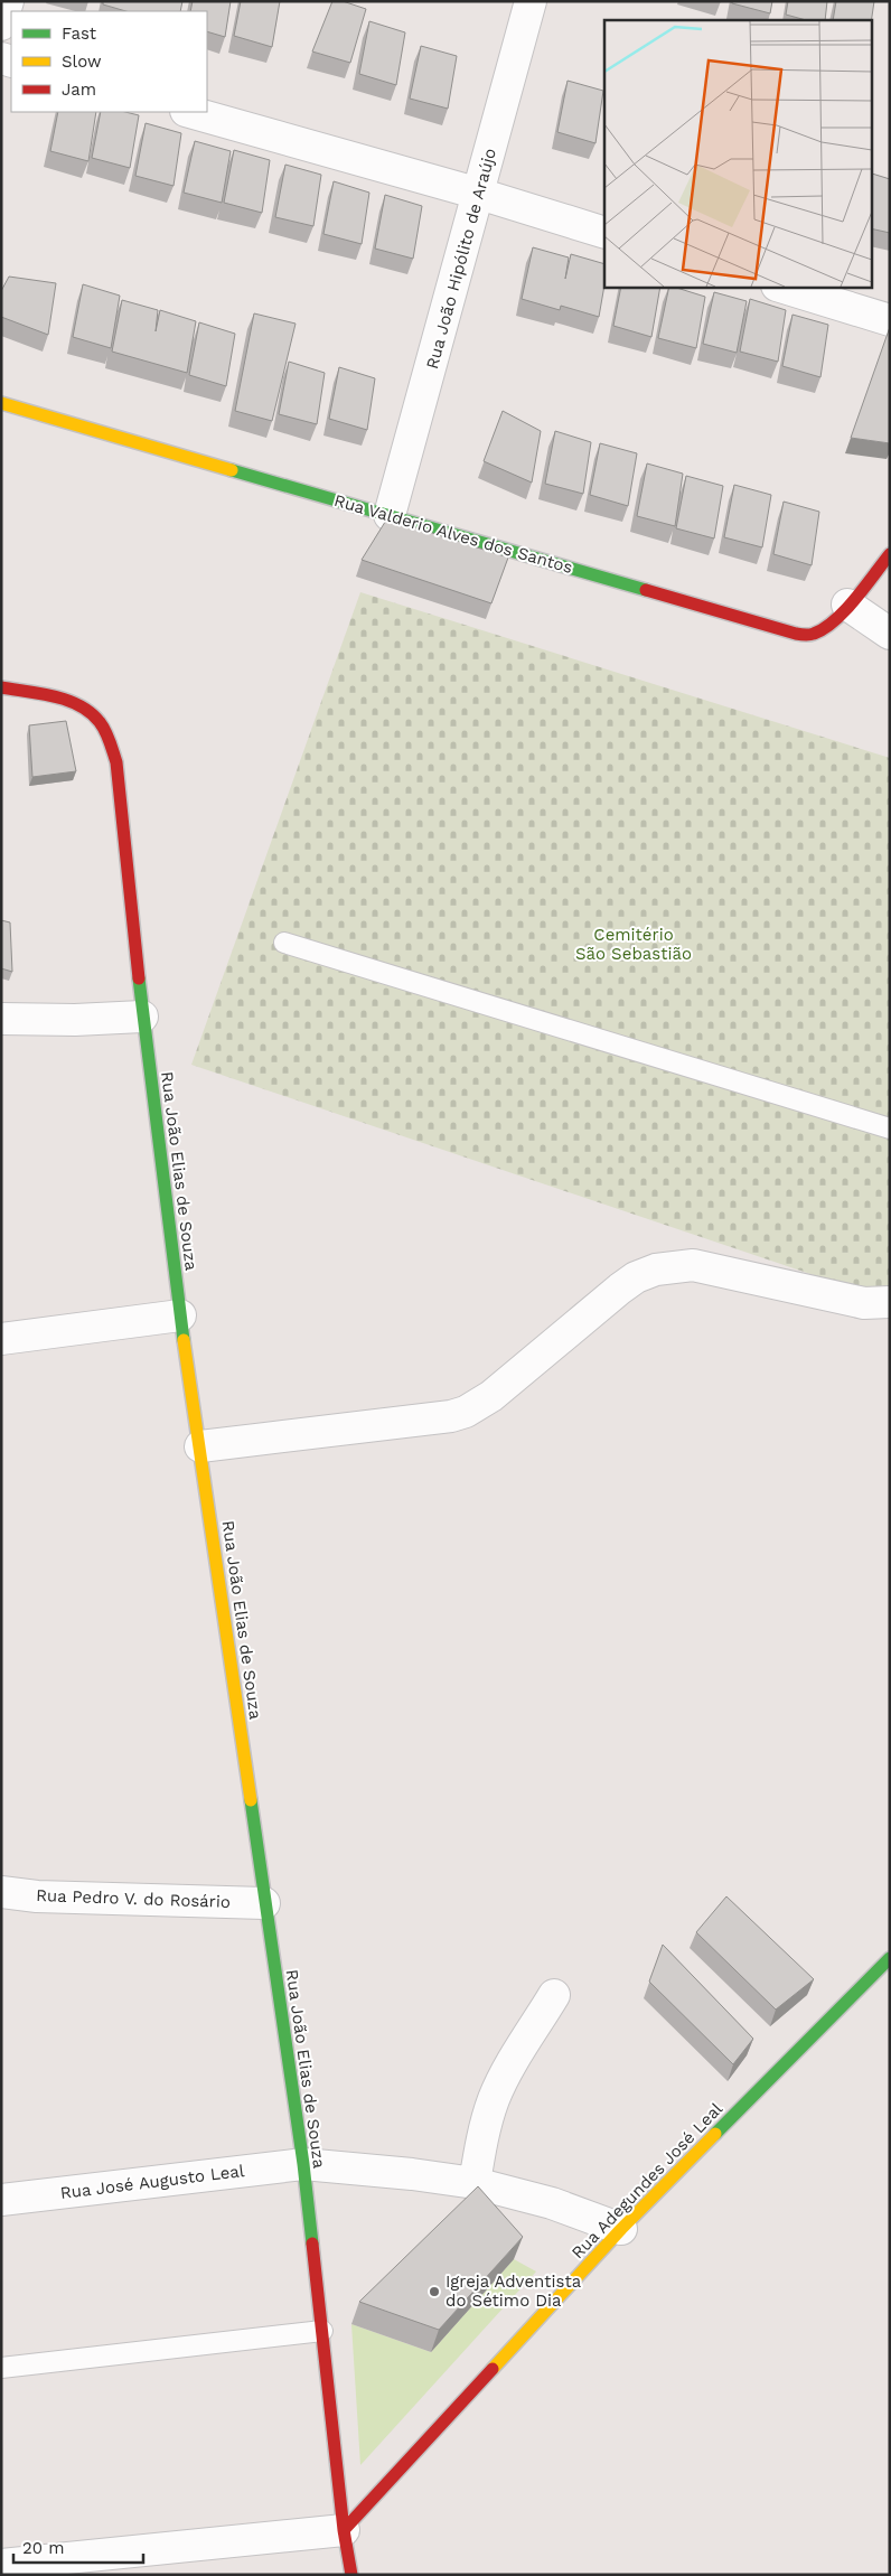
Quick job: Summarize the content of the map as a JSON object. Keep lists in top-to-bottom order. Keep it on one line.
{"streets":{"street":["Rua João Hipólito de Araújo","Rua Valderio Alves dos Santos","Rua João Elias de Souza","Rua Pedro V. do Rosário","Rua Adegundes José Leal","Rua José Augusto Leal"]},"crossings":[["Rua João Hipólito de Araújo","Rua Valderio Alves dos Santos"],["Rua João Elias de Souza","Rua Pedro V. do Rosário"],["Rua João Elias de Souza","Rua Adegundes José Leal"],["Rua João Elias de Souza","Rua José Augusto Leal"],["Rua Adegundes José Leal","Rua José Augusto Leal"]],"parks":["Cemitério São Sebastião"],"places":["Igreja Adventista do Sétimo Dia"],"legend":["Fast","Slow","Jam"],"scale_bar":"20 m"}
